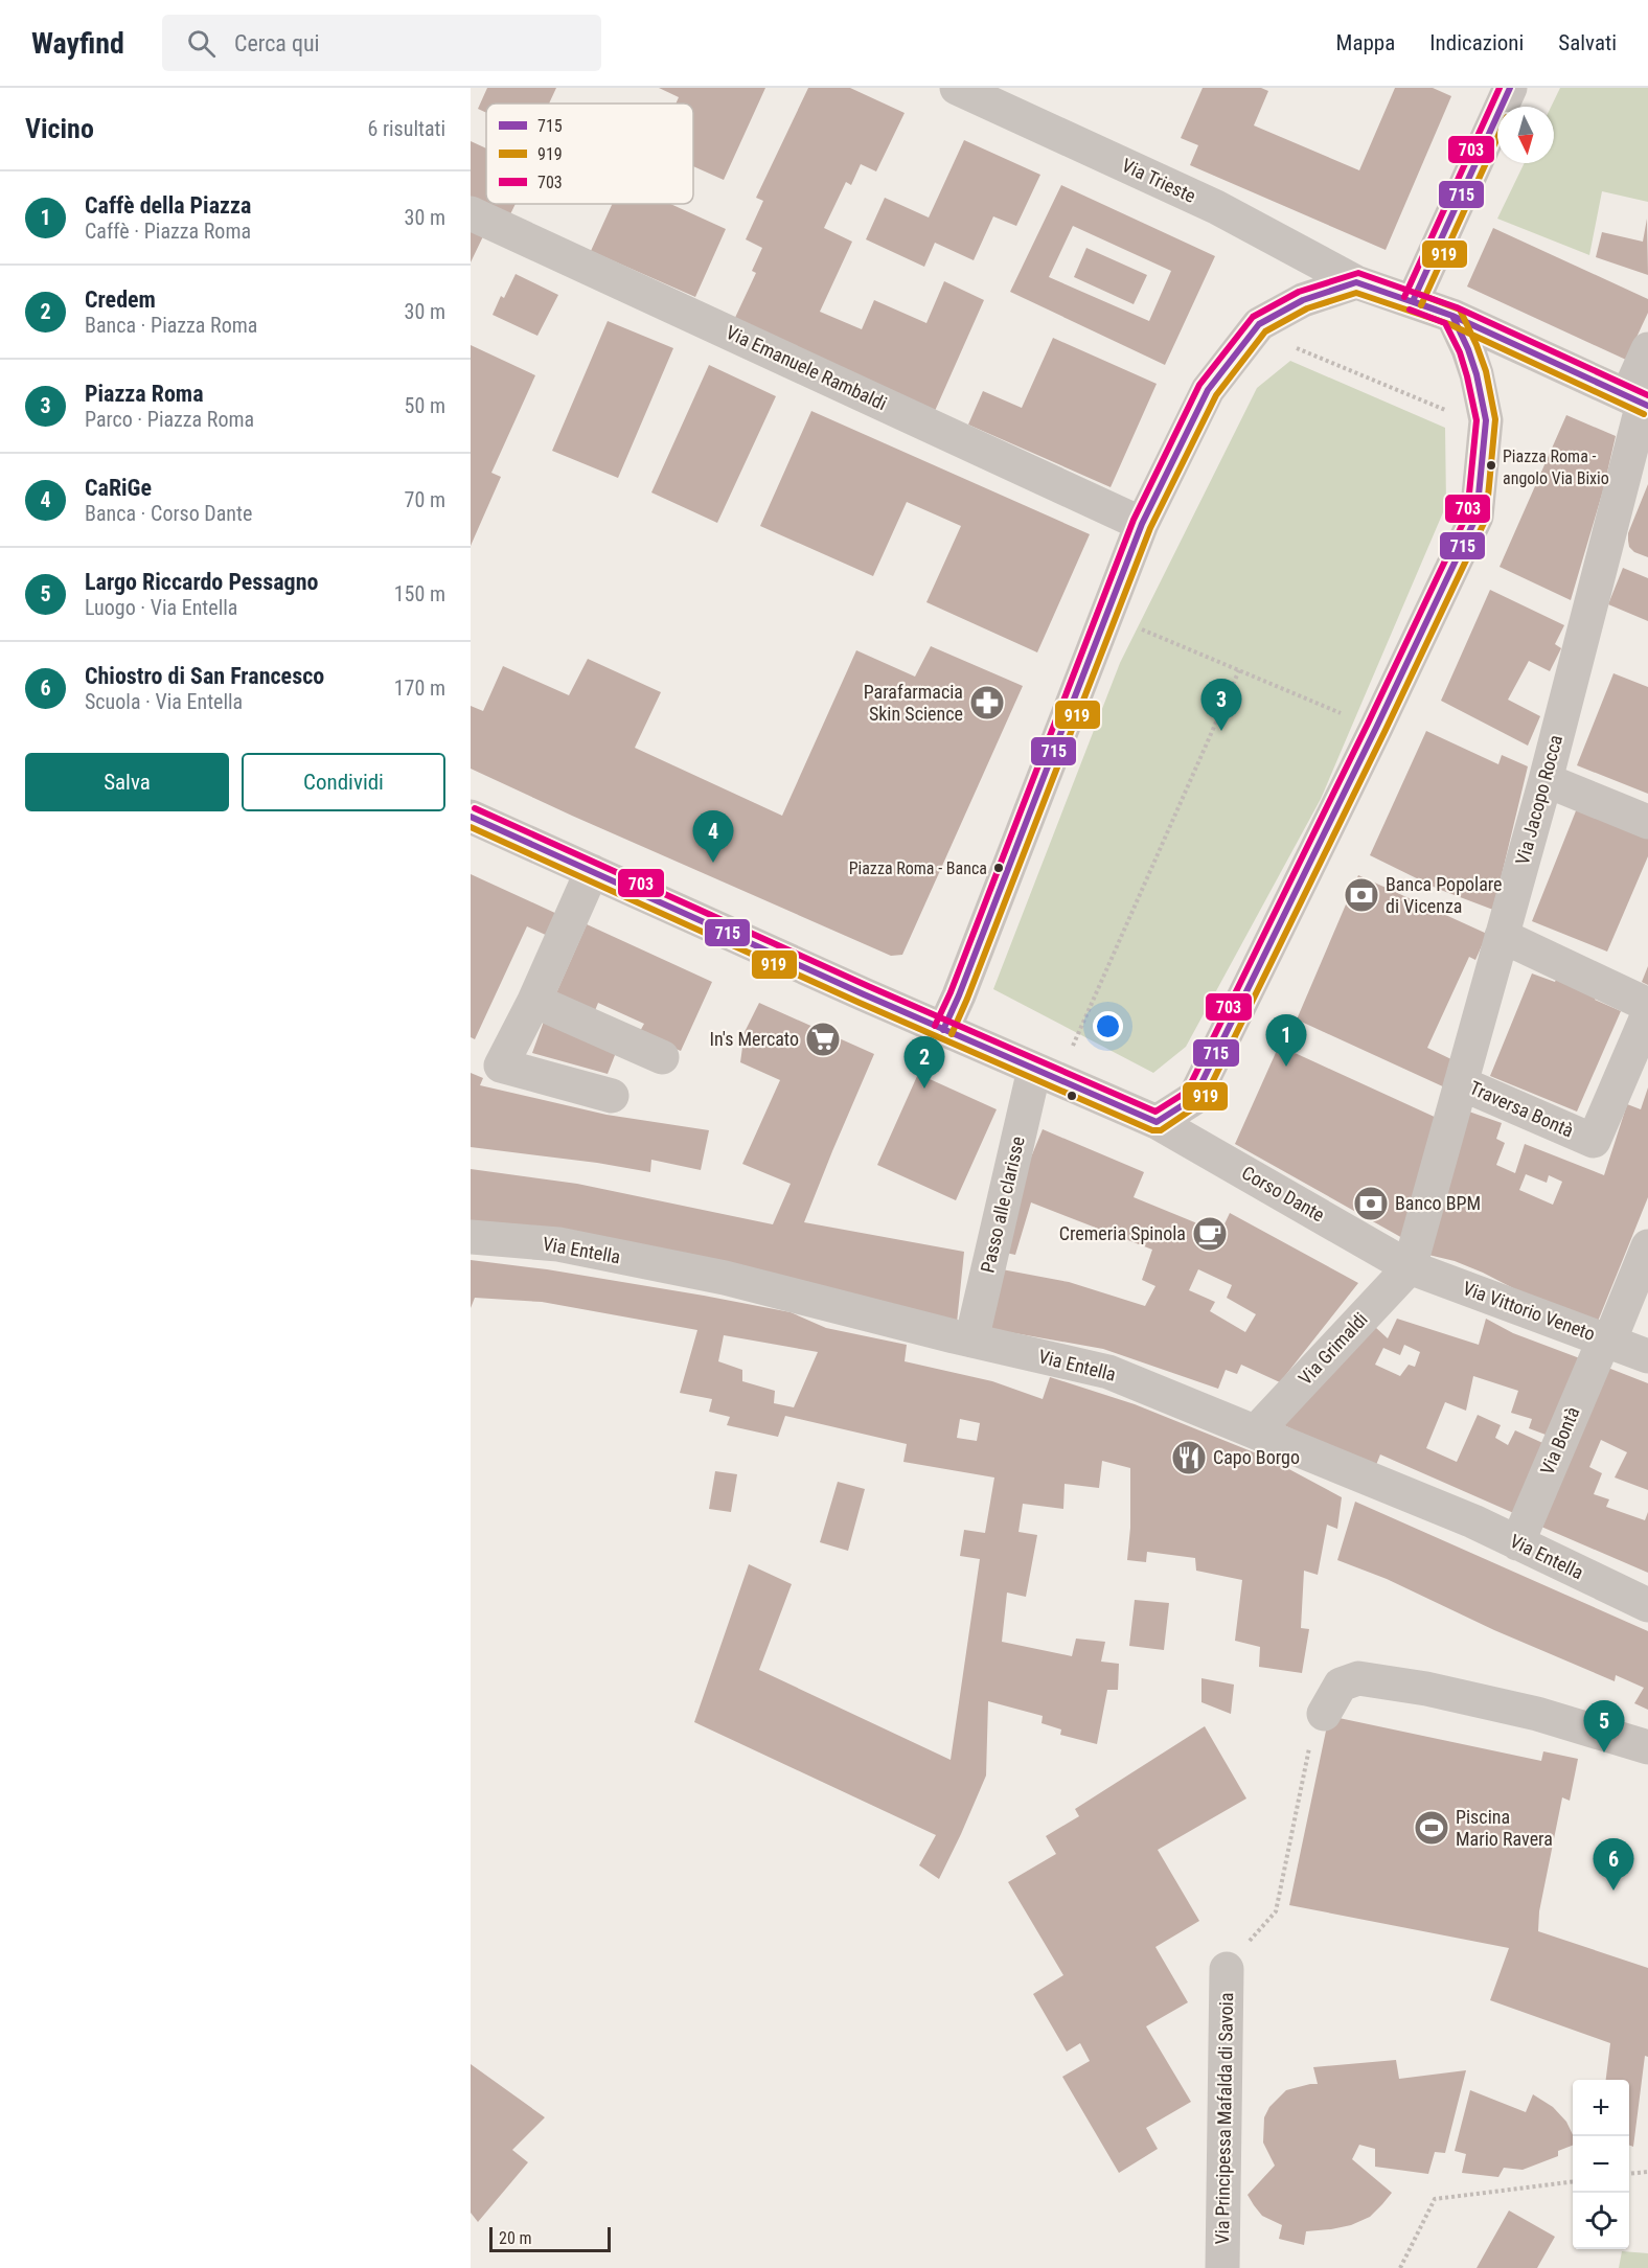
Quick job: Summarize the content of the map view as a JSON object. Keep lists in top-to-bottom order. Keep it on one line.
{"streets":{"street":["Via Trieste","Via Emanuele Rambaldi","Via Jacopo Rocca","Traversa Bontà","Corso Dante","Passo alle clarisse","Via Entella","Via Vittorio Veneto","Via Grimaldi","Via Bontà","Via Principessa Mafalda di Savoia"]},"crossings":[["Via Trieste","Via Jacopo Rocca"],["Via Jacopo Rocca","Traversa Bontà"],["Via Jacopo Rocca","Corso Dante"],["Via Jacopo Rocca","Via Vittorio Veneto"],["Via Jacopo Rocca","Via Grimaldi"],["Corso Dante","Passo alle clarisse"],["Corso Dante","Via Vittorio Veneto"],["Corso Dante","Via Grimaldi"],["Passo alle clarisse","Via Entella"],["Via Entella","Via Grimaldi"],["Via Entella","Via Bontà"],["Via Vittorio Veneto","Via Grimaldi"],["Via Vittorio Veneto","Via Bontà"]],"places":{"other":["Piazza Roma - angolo Via Bixio","Piazza Roma - Banca"],"pharmacy":["Parafarmacia Skin Science"],"bank":["Banca Popolare di Vicenza","Banco BPM"],"supermarket":["In's Mercato"],"cafe":["Cremeria Spinola"],"restaurant":["Capo Borgo"],"sports":["Piscina Mario Ravera"]},"lines":["transit line 715","transit line 703","transit line 919"],"legend":["715","919","703"],"scale_bar":"20 m","north":"bottom","page":{"header":"Wayfind","search":"Cerca qui","nav":["Mappa","Indicazioni","Salvati"],"heading":["Vicino","6 risultati"],"list":[{"mark":"1","name":"Caffè della Piazza","note":"Caffè · Piazza Roma","value":"30 m"},{"mark":"2","name":"Credem","note":"Banca · Piazza Roma","value":"30 m"},{"mark":"3","name":"Piazza Roma","note":"Parco · Piazza Roma","value":"50 m"},{"mark":"4","name":"CaRiGe","note":"Banca · Corso Dante","value":"70 m"},{"mark":"5","name":"Largo Riccardo Pessagno","note":"Luogo · Via Entella","value":"150 m"},{"mark":"6","name":"Chiostro di San Francesco","note":"Scuola · Via Entella","value":"170 m"}],"pins":["3","4","1","2","5","6"],"buttons":["Salva","Condividi"],"map_buttons":["+","−"],"scale":"20 m"}}
